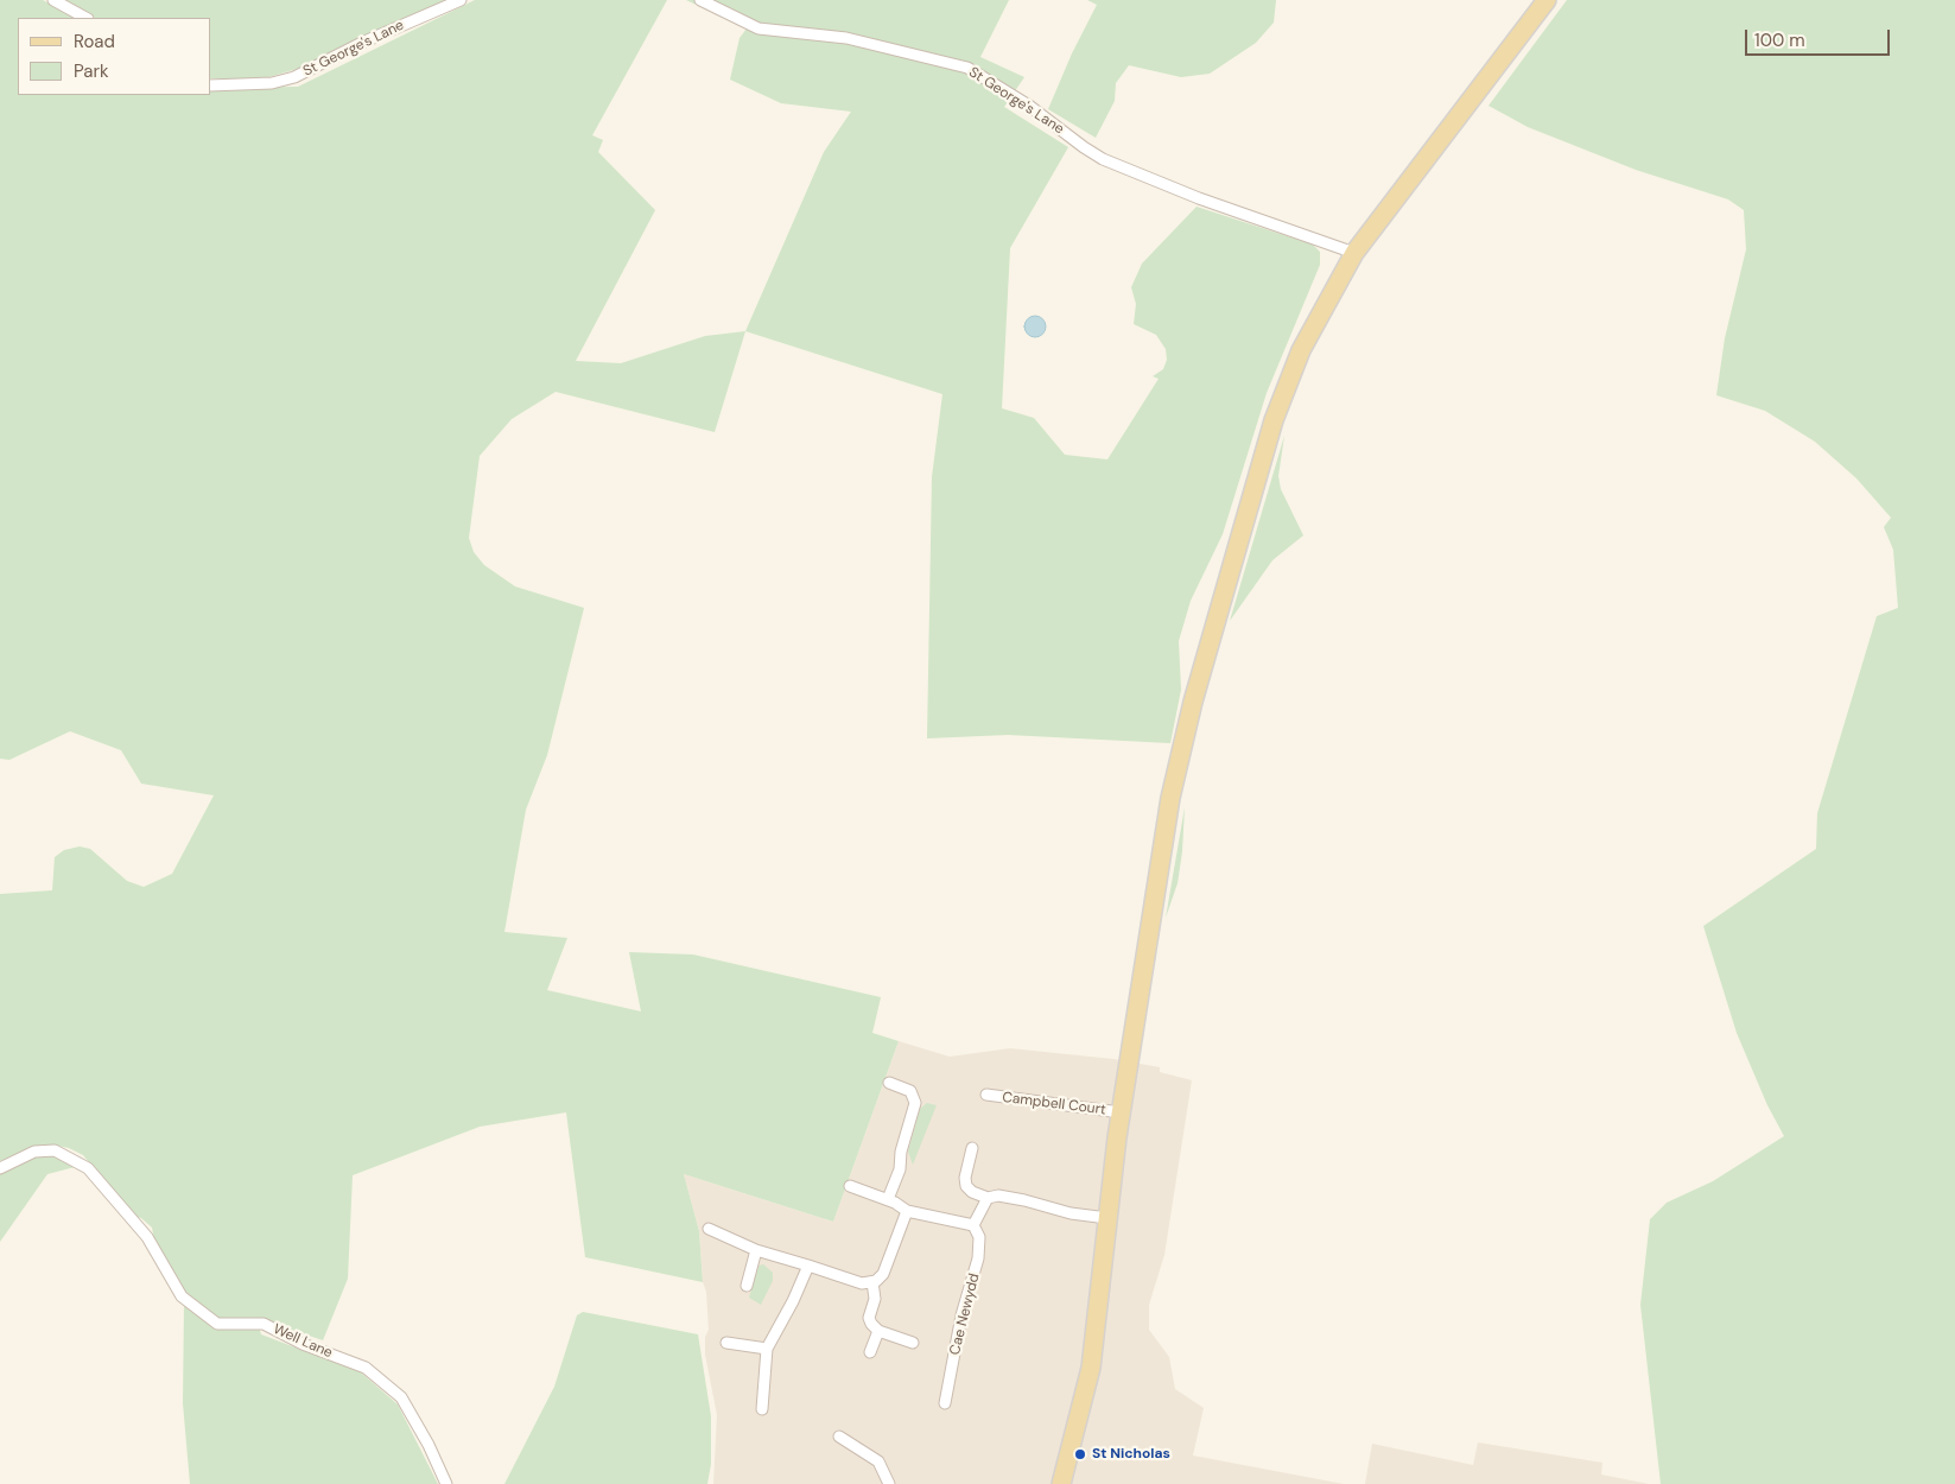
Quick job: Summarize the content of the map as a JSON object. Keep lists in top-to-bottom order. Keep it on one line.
{"streets":{"street":["St George's Lane","Campbell Court","Cae Newydd","Well Lane"]},"places":["St Nicholas"],"legend":["Road","Park"],"scale_bar":"100 m"}
